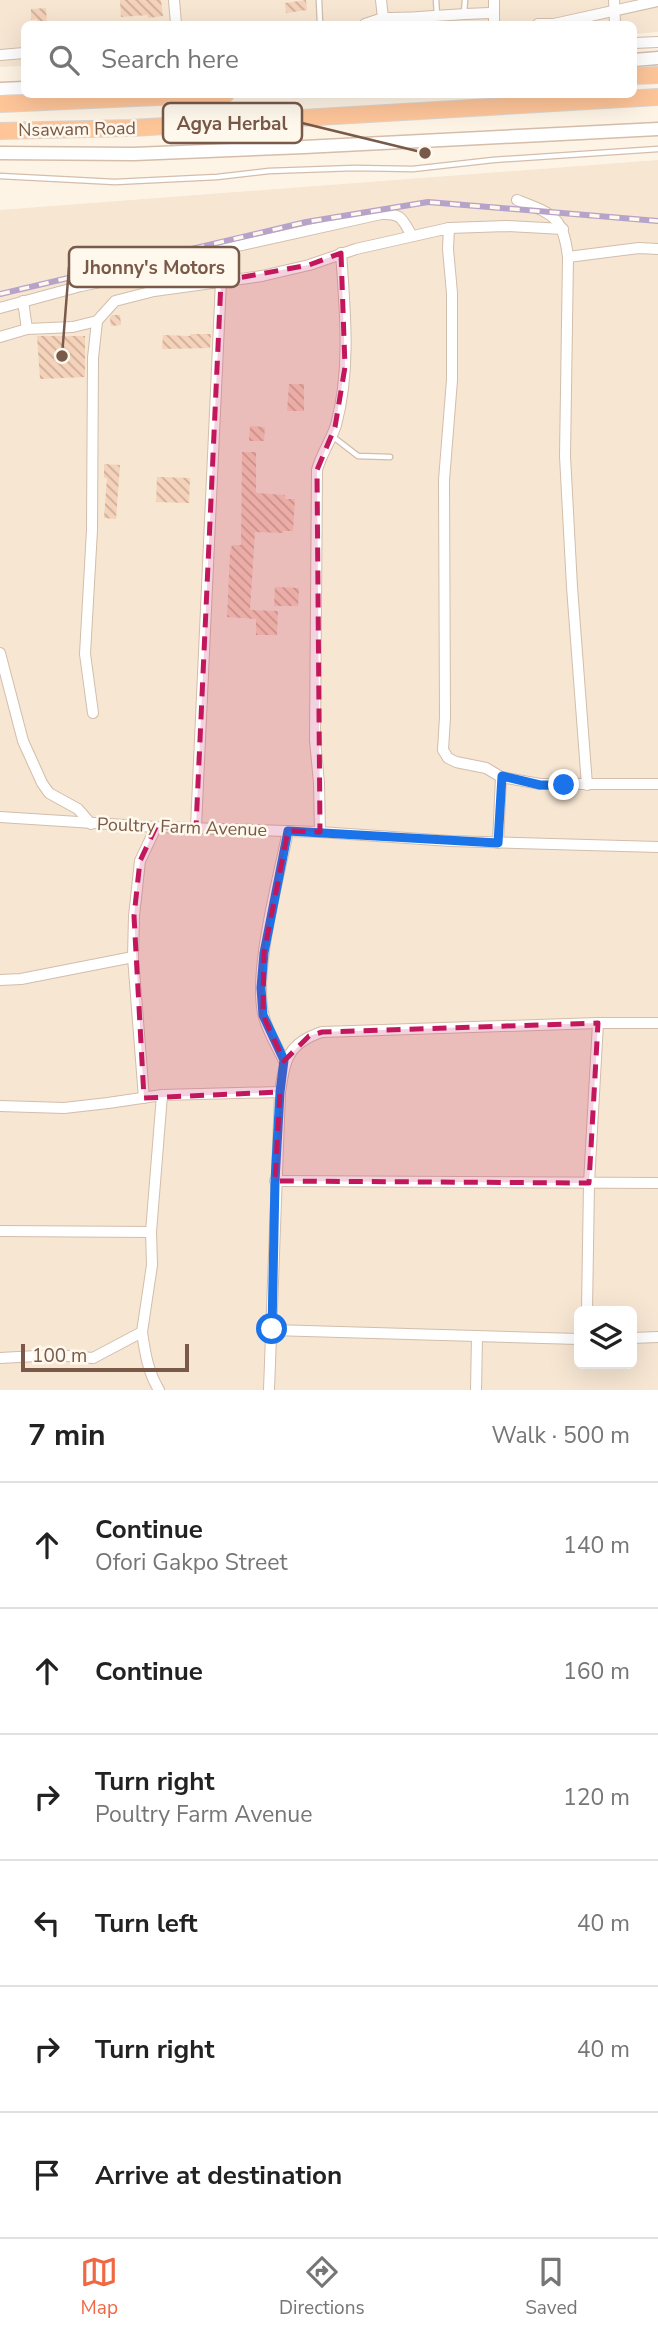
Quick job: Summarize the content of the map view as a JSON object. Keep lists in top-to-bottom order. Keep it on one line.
{"streets":{"highway":["Nsawam Road"],"street":["Poultry Farm Avenue"]},"places":["Agya Herbal","Jhonny's Motors"],"scale_bar":"100 m","page":{"search":"Search here","scale":"100 m","heading":["7 min","Walk · 500 m"],"list":[["Continue","Ofori Gakpo Street","140 m"],["Continue","160 m"],["Turn right","Poultry Farm Avenue","120 m"],["Turn left","40 m"],["Turn right","40 m"],"Arrive at destination"],"nav":["Map","Directions","Saved"]}}
